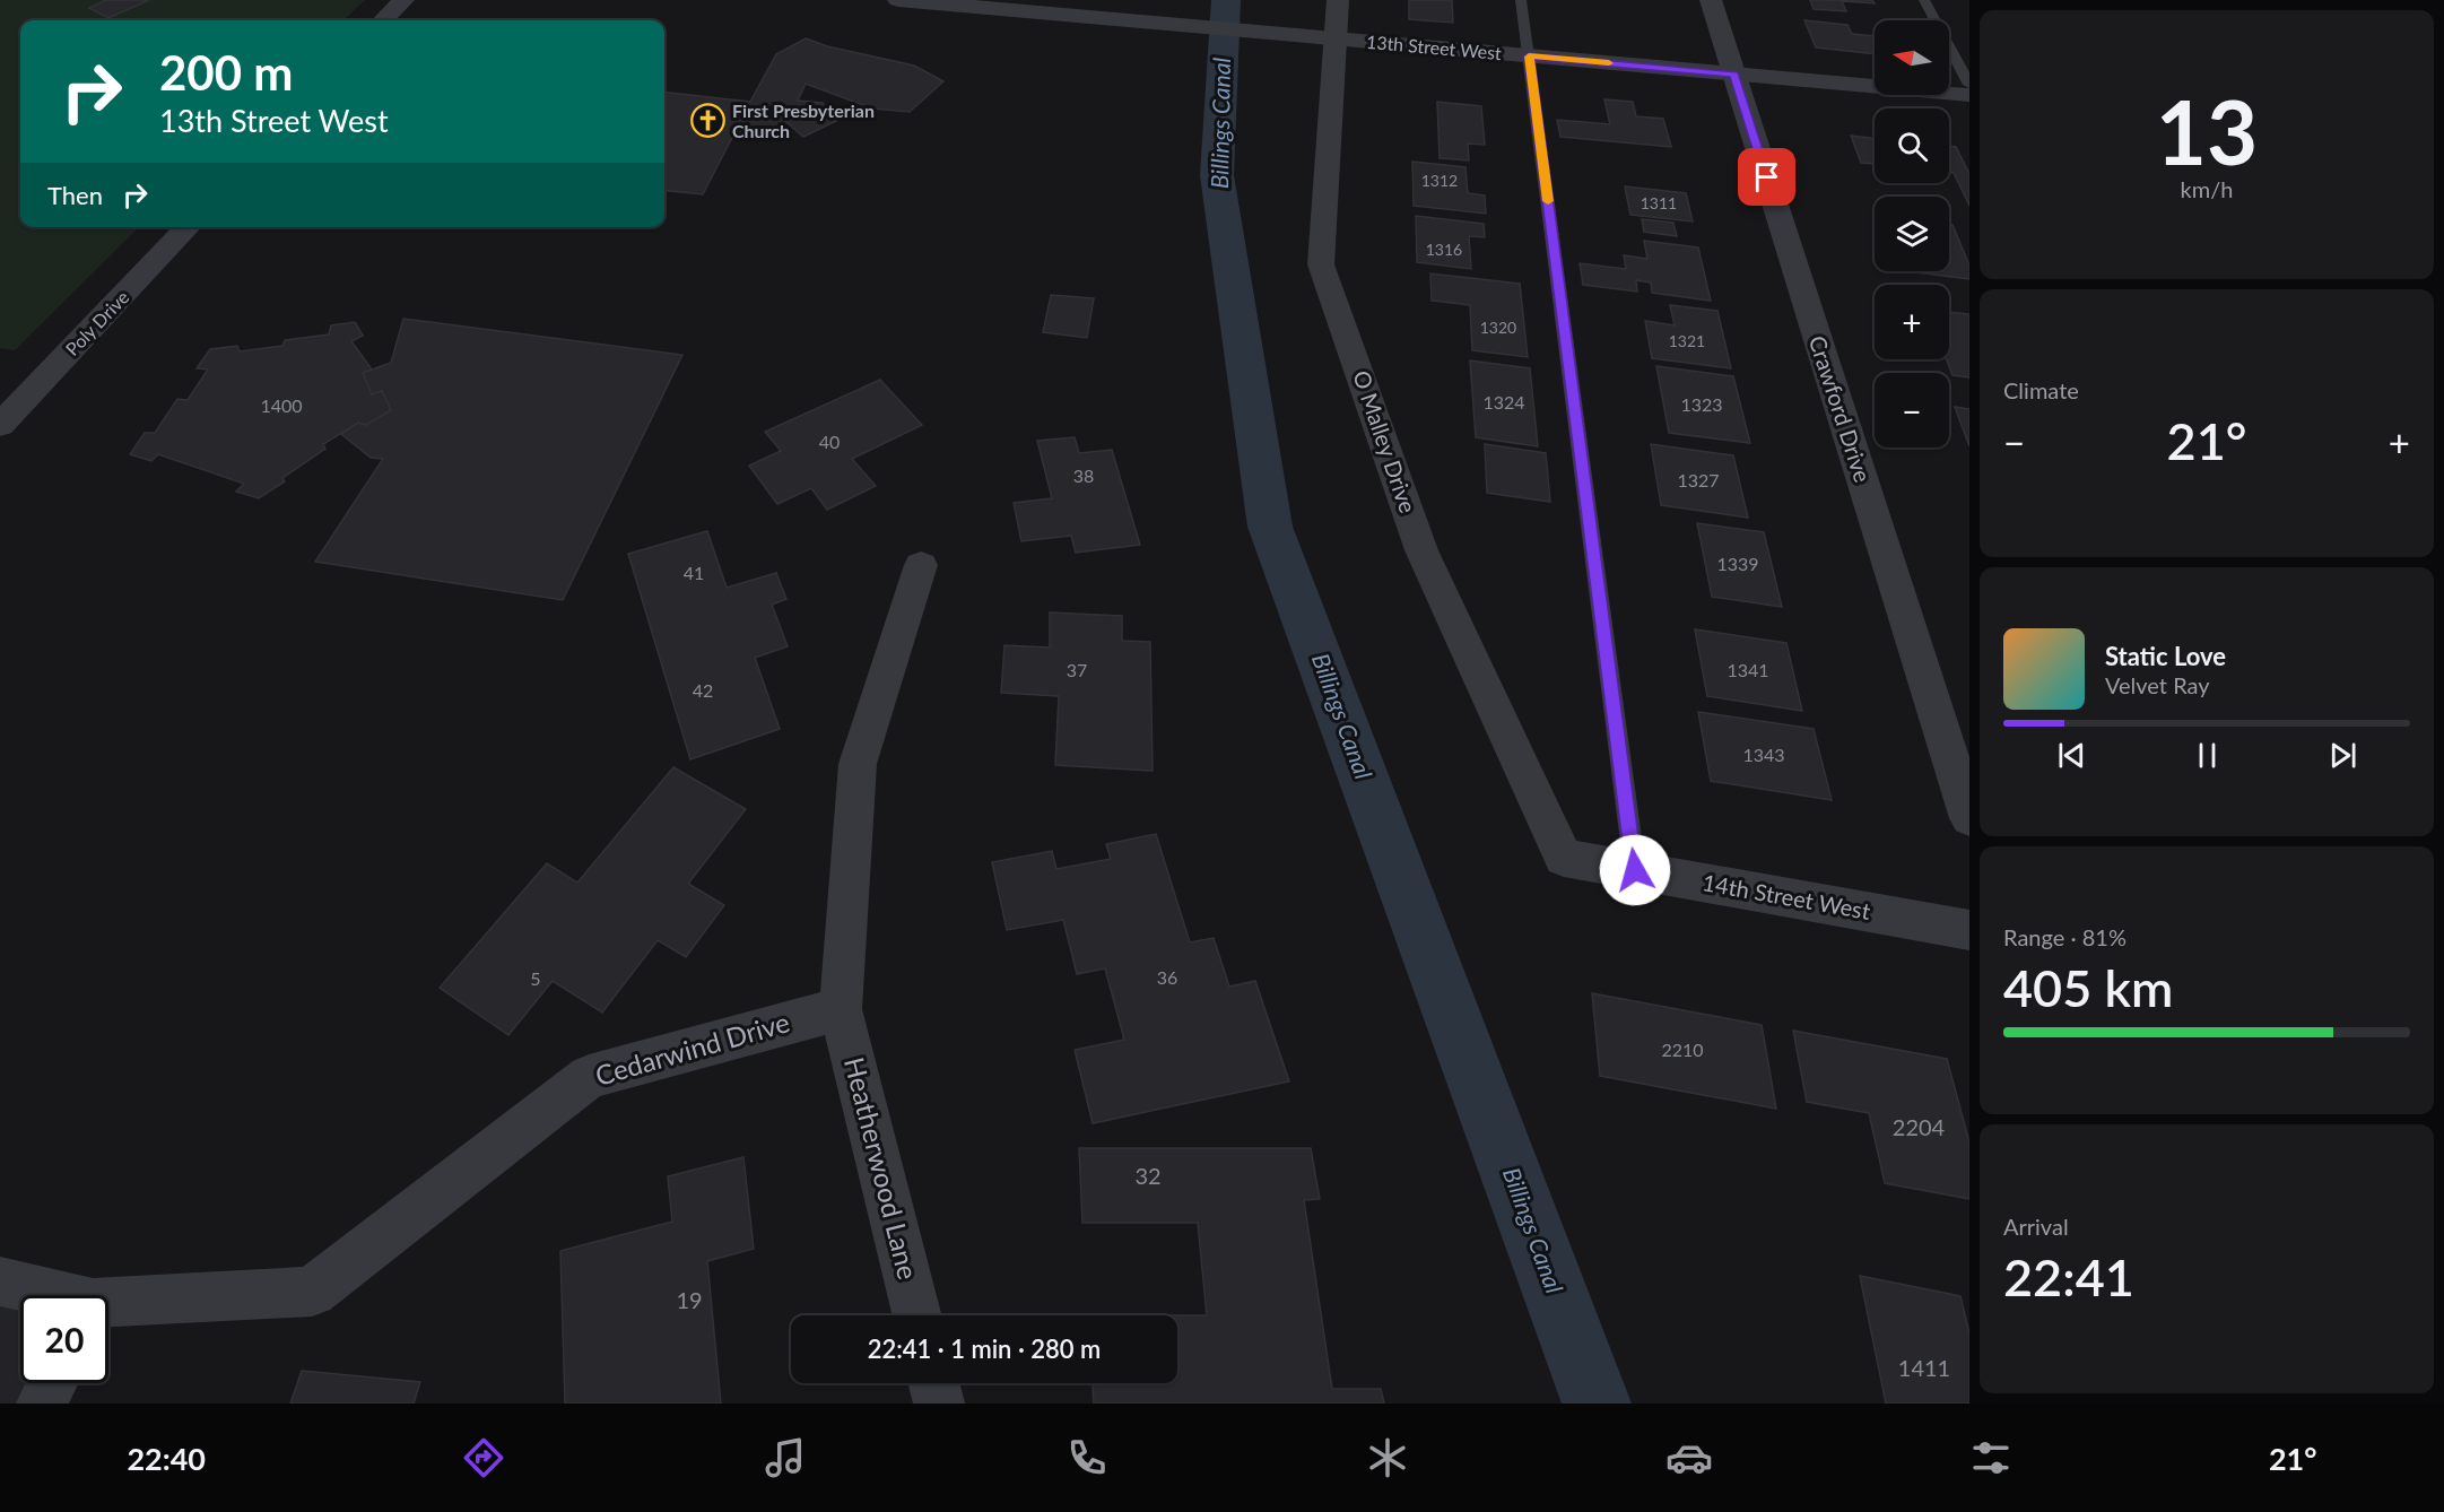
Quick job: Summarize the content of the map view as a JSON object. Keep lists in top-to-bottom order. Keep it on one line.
{"streets":{"street":["13th Street West","Poly Drive","Crawford Drive","O Malley Drive","14th Street West","Cedarwind Drive","Heatherwood Lane"]},"crossings":[["13th Street West","Crawford Drive"],["13th Street West","O Malley Drive"],["O Malley Drive","14th Street West"],["Cedarwind Drive","Heatherwood Lane"]],"water":["Billings Canal"],"places":{"church":["First Presbyterian Church"]},"house_numbers":["1312","1311","1316","1320","1321","1324","1323","1400","40","38","1327","1339","41","37","1341","42","1343","36","5","2210","2204","32","19","1411"],"north":"left","page":{"tile":[["13","km/h"],"Climate",["Range · 81%","405 km"],["Arrival","22:41"]],"map_buttons":["+","−"],"turn":["200 m","13th Street West"],"then":"Then","heat":["−","21°","+"],"song":["Static Love","Velvet Ray"],"limit":"20","trip":"22:41 · 1 min · 280 m","tabs":["22:40","21°"]}}
